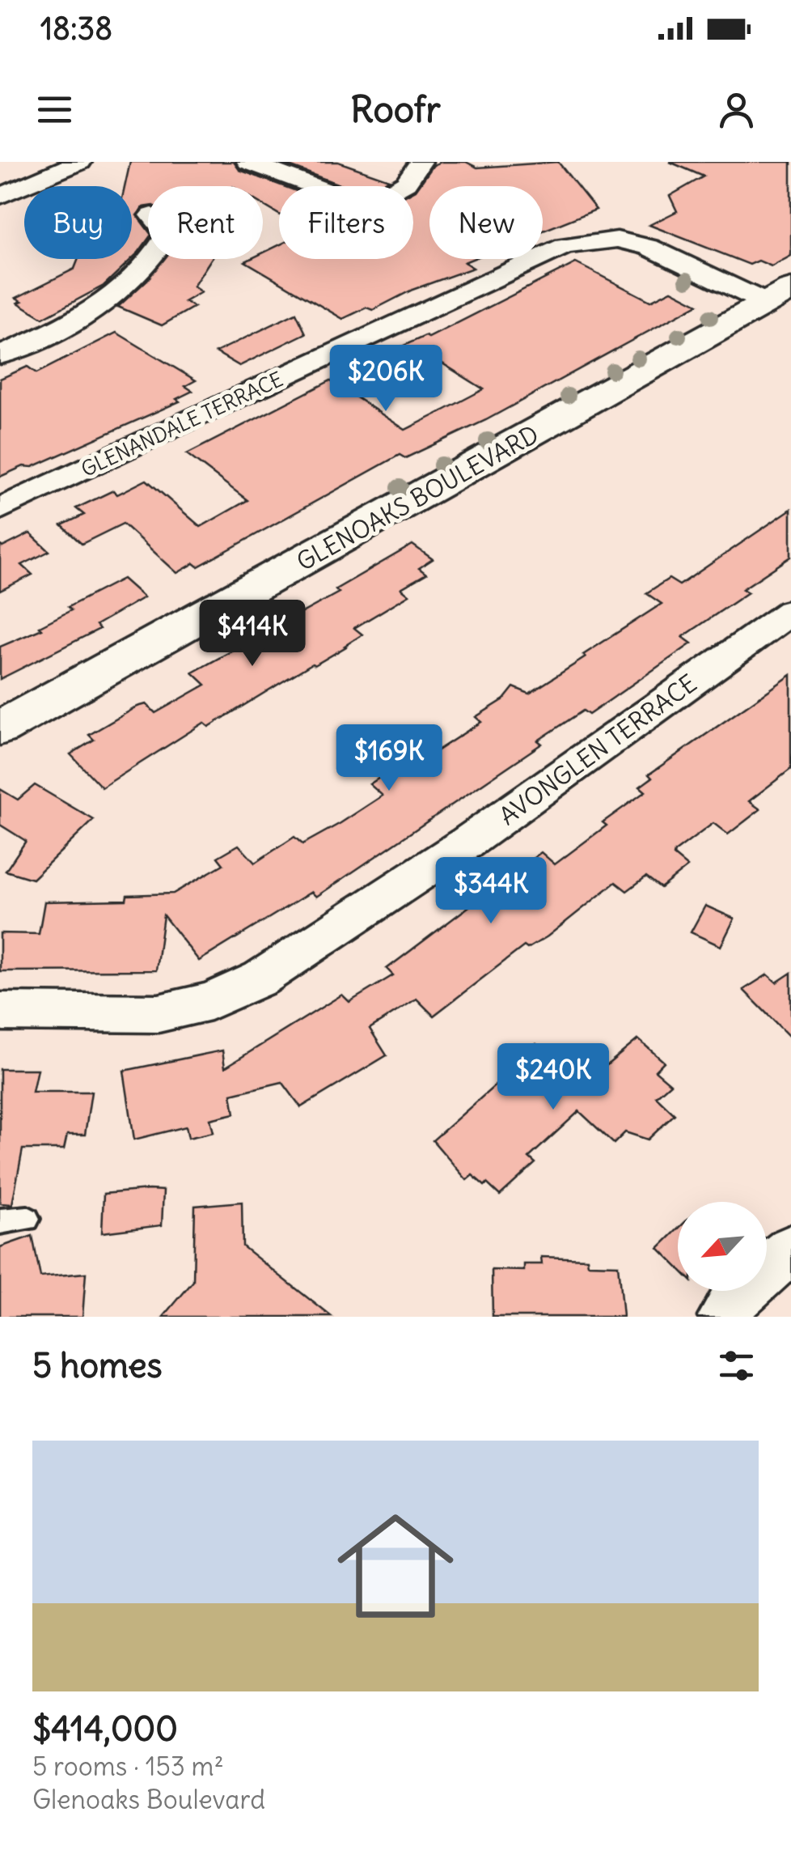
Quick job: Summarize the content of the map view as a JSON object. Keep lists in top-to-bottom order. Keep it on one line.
{"streets":{"street":["GLENANDALE TERRACE","GLENOAKS BOULEVARD","AVONGLEN TERRACE"]},"crossings":[["GLENANDALE TERRACE","GLENOAKS BOULEVARD"]],"north":"bottom left","page":{"status":"18:38","header":"Roofr","chip":["Buy","Rent","Filters","New"],"price":["$206K","$414K","$169K","$344K","$240K"],"heading":"5 homes","list":[{"name":"$414,000","note":"5 rooms · 153 m² · Glenoaks Boulevard"}]}}
